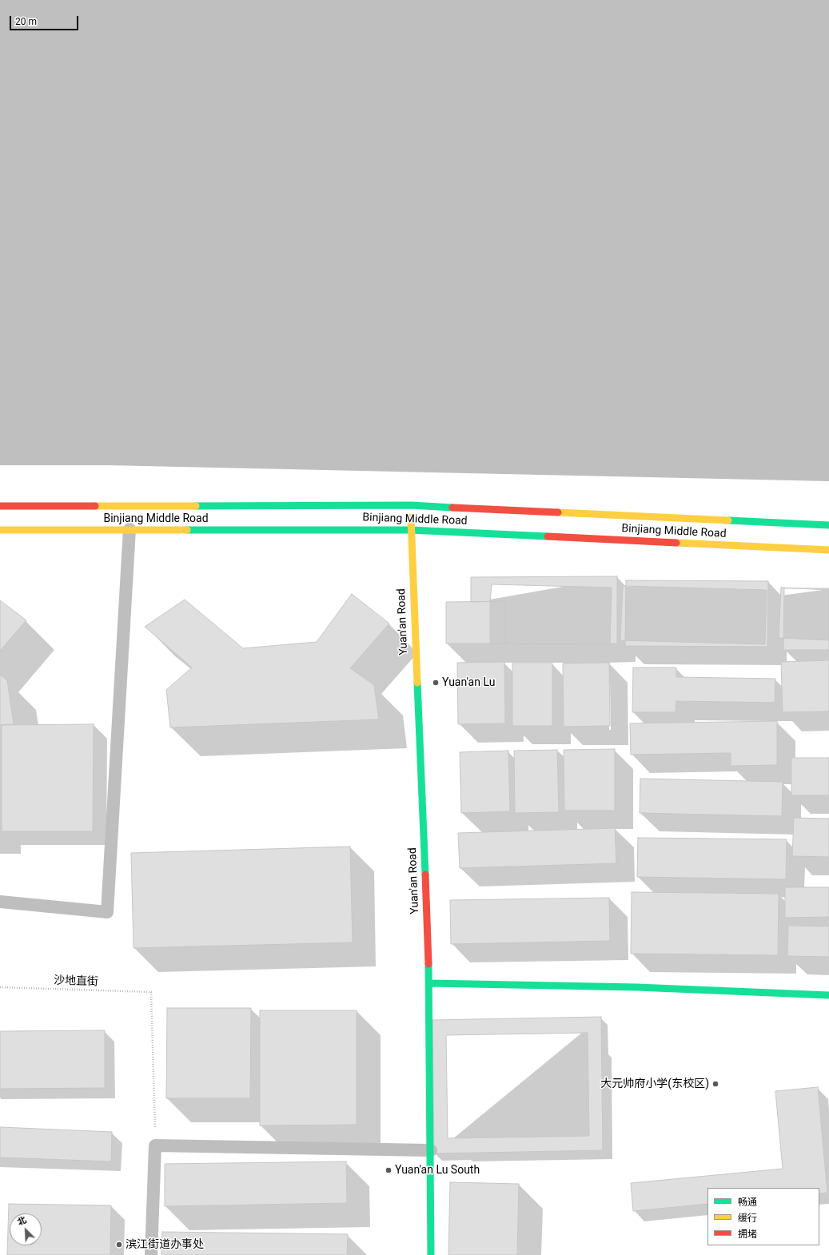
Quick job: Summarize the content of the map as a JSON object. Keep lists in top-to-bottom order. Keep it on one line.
{"streets":{"main road":["Binjiang Middle Road","Yuan'an Road"],"path":["沙地直街"]},"crossings":[["Binjiang Middle Road","Yuan'an Road"]],"places":["Yuan'an Lu","大元帅府小学(东校区)","Yuan'an Lu South","滨江街道办事处"],"legend":["畅通","缓行","拥堵"],"scale_bar":"20 m","north":"top left"}
